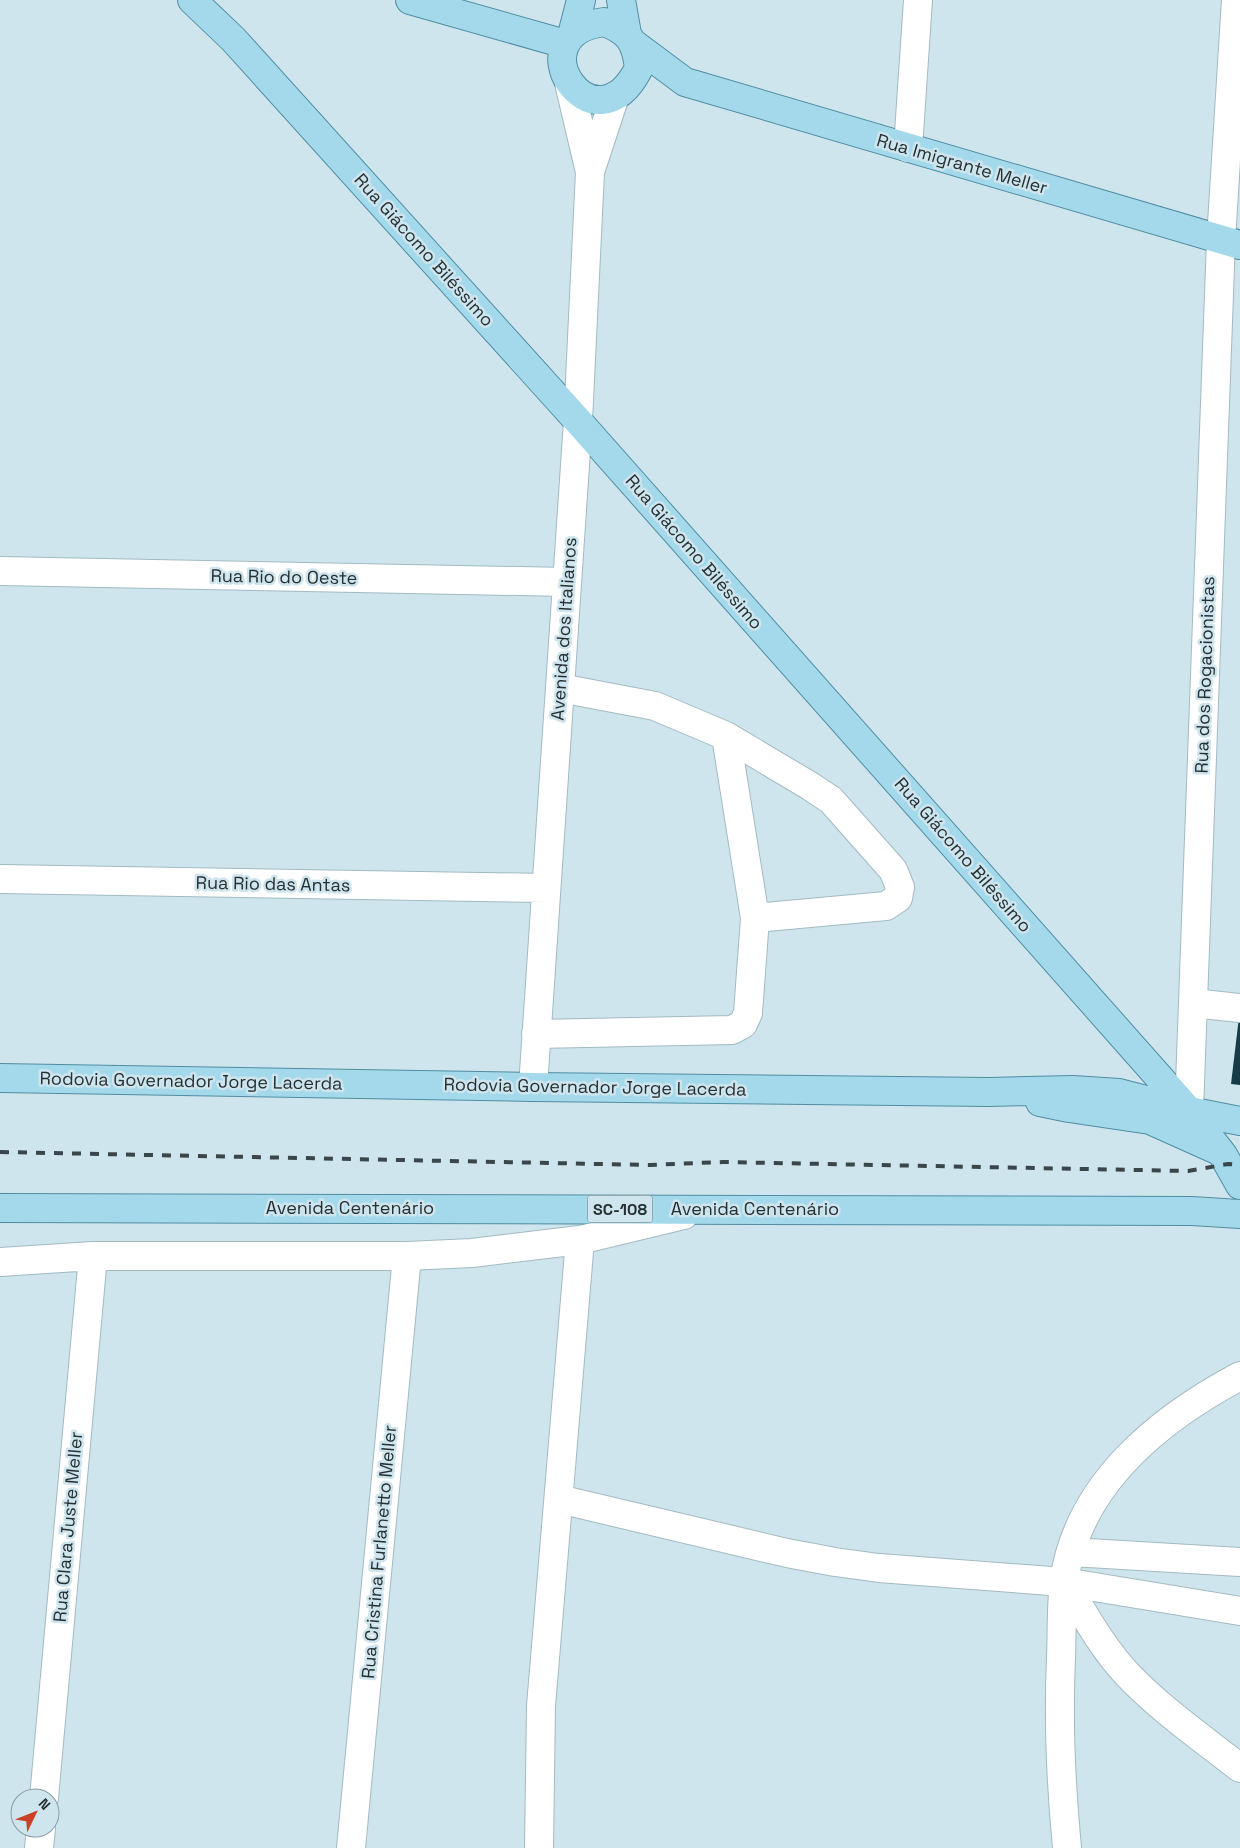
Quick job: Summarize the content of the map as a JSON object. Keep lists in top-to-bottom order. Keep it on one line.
{"streets":{"main road":["Rua Imigrante Meller","Rua Giácomo Biléssimo","Rodovia Governador Jorge Lacerda","Avenida Centenário","SC-108"],"street":["Rua Rio do Oeste","Avenida dos Italianos","Rua dos Rogacionistas","Rua Rio das Antas","Rua Clara Juste Meller","Rua Cristina Furlanetto Meller"]},"crossings":[["Rua Imigrante Meller","Avenida dos Italianos"],["Rua Imigrante Meller","Rua dos Rogacionistas"],["Rua Giácomo Biléssimo","Avenida dos Italianos"],["Rua Giácomo Biléssimo","Rua dos Rogacionistas"],["Rua Giácomo Biléssimo","Rodovia Governador Jorge Lacerda"],["Rua Rio do Oeste","Avenida dos Italianos"],["Avenida dos Italianos","Rua Rio das Antas"],["Avenida dos Italianos","Rodovia Governador Jorge Lacerda"],["Rua dos Rogacionistas","Rodovia Governador Jorge Lacerda"]],"north":"top right"}
